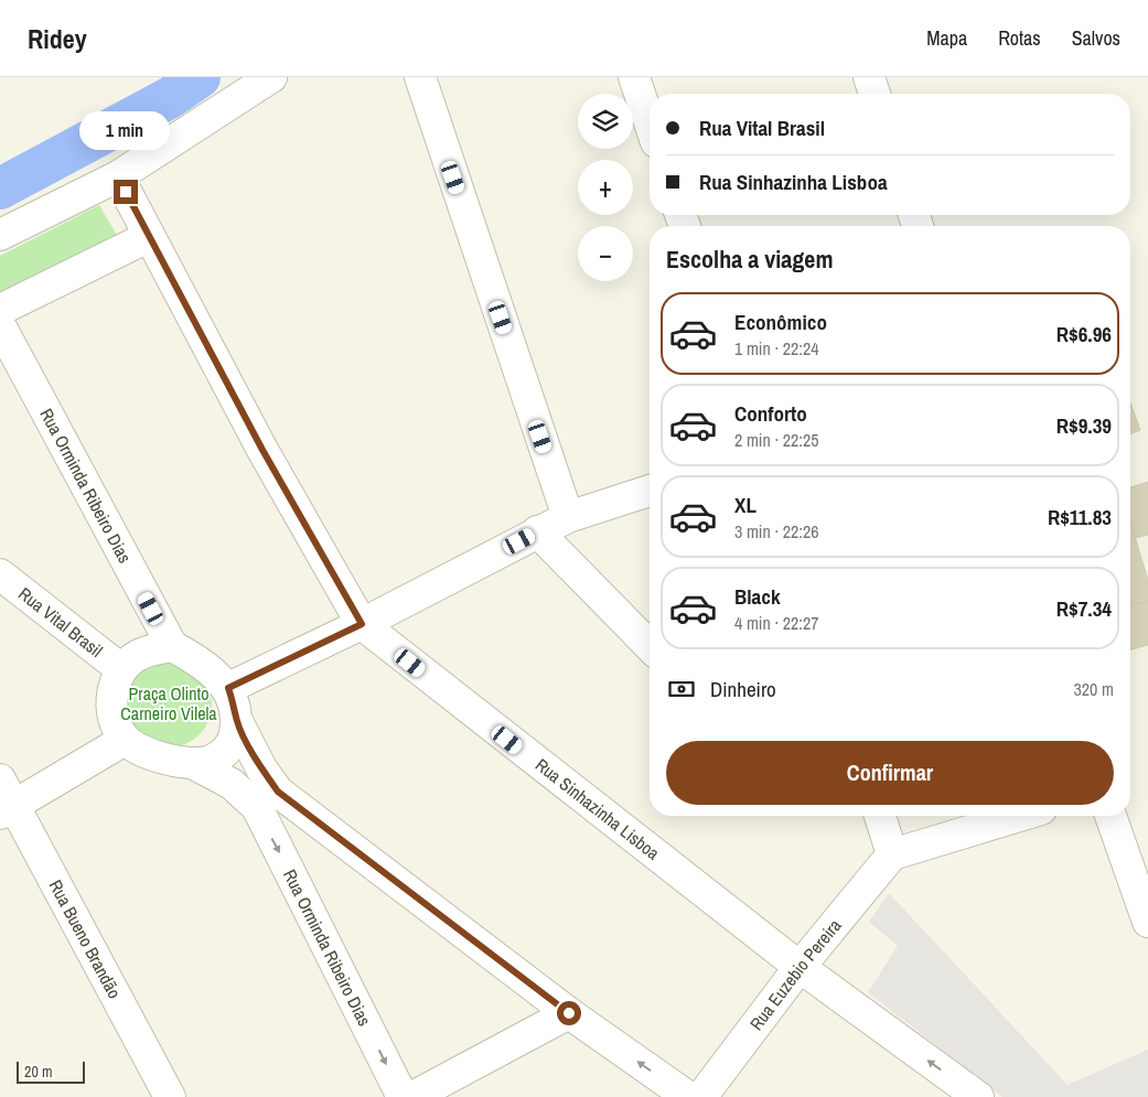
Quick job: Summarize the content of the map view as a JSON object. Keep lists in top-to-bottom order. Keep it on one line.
{"streets":{"street":["Rua Orminda Ribeiro Dias","Rua Vital Brasil","Rua Sinhazinha Lisboa","Rua Bueno Brandão","Rua Euzebio Pereira"]},"crossings":[["Rua Orminda Ribeiro Dias","Rua Vital Brasil"],["Rua Sinhazinha Lisboa","Rua Euzebio Pereira"]],"parks":["Praça Olinto Carneiro Vilela"],"scale_bar":"20 m","page":{"header":"Ridey","nav":["Mapa","Rotas","Salvos"],"map_buttons":["+","−"],"banner":["Rua Vital Brasil","Rua Sinhazinha Lisboa"],"bubble":"1 min","heading":"Escolha a viagem","list":[{"name":"Econômico","note":"1 min · 22:24","value":"R$6.96"},{"name":"Conforto","note":"2 min · 22:25","value":"R$9.39"},{"name":"XL","note":"3 min · 22:26","value":"R$11.83"},{"name":"Black","note":"4 min · 22:27","value":"R$7.34"}],"pay":["Dinheiro","320 m"],"buttons":"Confirmar","scale":"20 m"}}
